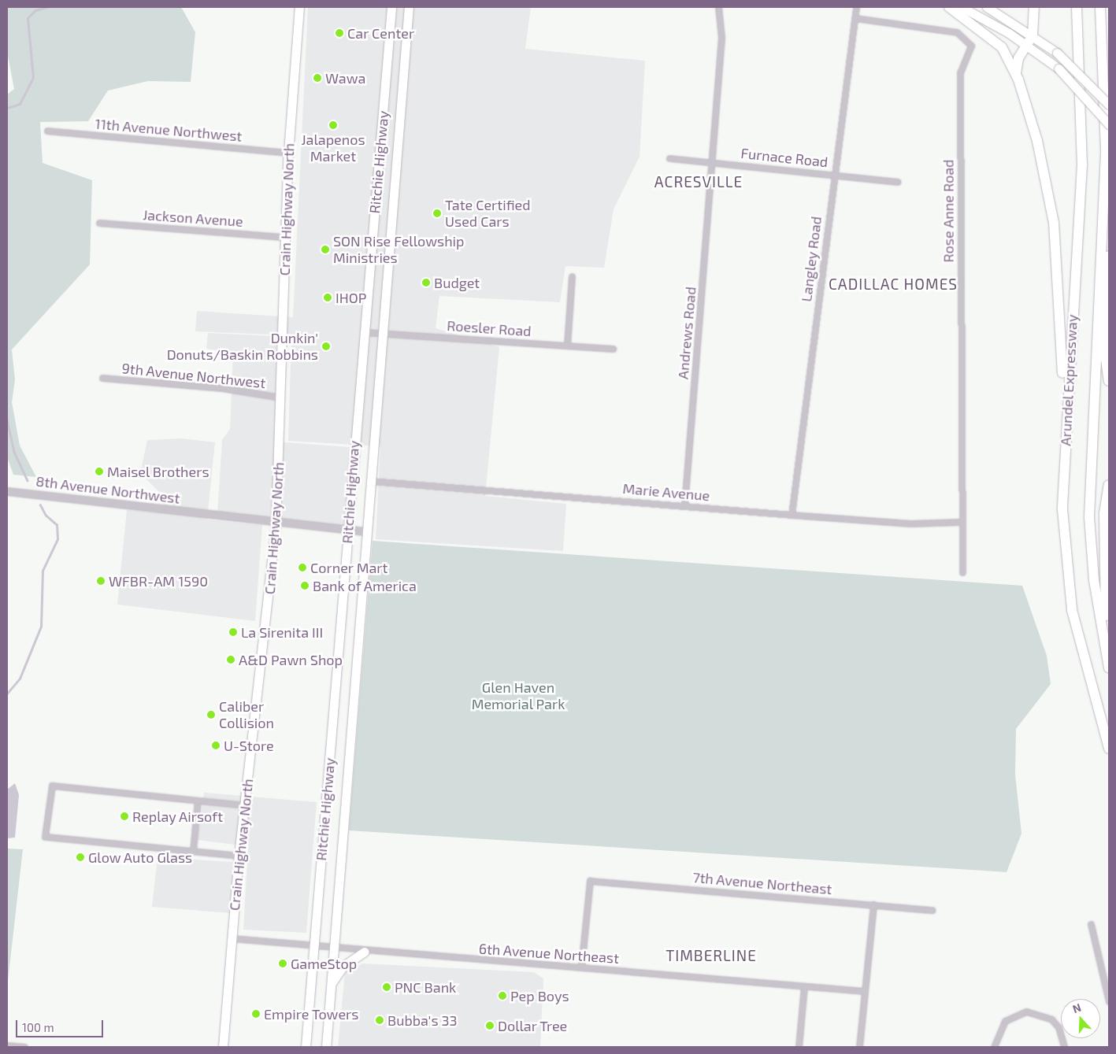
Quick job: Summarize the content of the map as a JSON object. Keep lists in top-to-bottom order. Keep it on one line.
{"streets":{"highway":["Arundel Expressway"],"main road":["Ritchie Highway","Crain Highway North"],"street":["11th Avenue Northwest","Furnace Road","Rose Anne Road","Jackson Avenue","Langley Road","Roesler Road","Andrews Road","9th Avenue Northwest","8th Avenue Northwest","Marie Avenue","7th Avenue Northeast","6th Avenue Northeast"]},"crossings":[["11th Avenue Northwest","Crain Highway North"],["Furnace Road","Langley Road"],["Furnace Road","Andrews Road"],["Ritchie Highway","Roesler Road"],["Ritchie Highway","8th Avenue Northwest"],["Ritchie Highway","Marie Avenue"],["Ritchie Highway","6th Avenue Northeast"],["Crain Highway North","Jackson Avenue"],["Crain Highway North","9th Avenue Northwest"],["Crain Highway North","8th Avenue Northwest"],["Crain Highway North","6th Avenue Northeast"],["Rose Anne Road","Langley Road"],["Rose Anne Road","Marie Avenue"],["Langley Road","Marie Avenue"],["Andrews Road","Marie Avenue"],["7th Avenue Northeast","6th Avenue Northeast"]],"districts":["ACRESVILLE","CADILLAC HOMES","TIMBERLINE"],"parks":["Glen Haven Memorial Park"],"places":["Car Center","Wawa","Jalapenos Market","Tate Certified Used Cars","SON Rise Fellowship Ministries","Budget","IHOP","Dunkin' Donuts/Baskin Robbins","Maisel Brothers","Corner Mart","WFBR-AM 1590","Bank of America","La Sirenita III","A&D Pawn Shop","Caliber Collision","U-Store","Replay Airsoft","Glow Auto Glass","GameStop","PNC Bank","Pep Boys","Empire Towers","Bubba's 33","Dollar Tree"],"scale_bar":"100 m","north":"top"}
